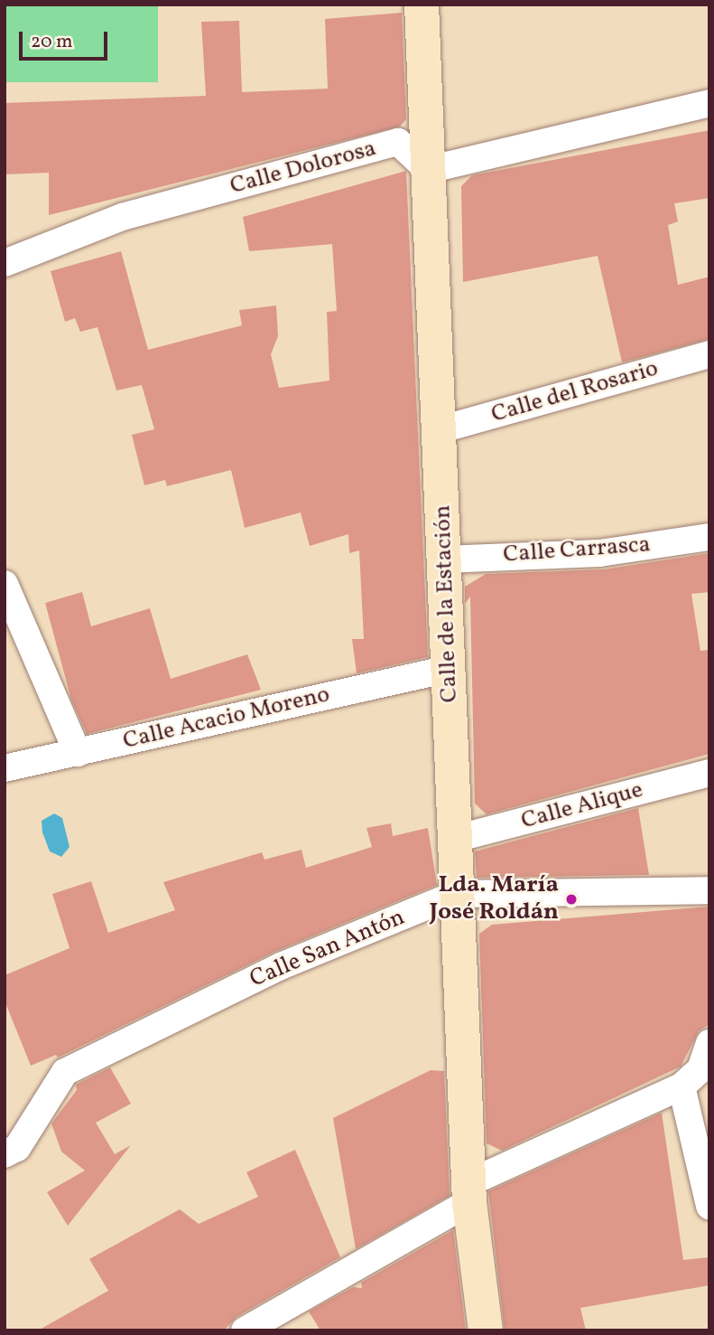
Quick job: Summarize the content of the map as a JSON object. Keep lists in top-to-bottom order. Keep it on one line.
{"streets":{"street":["Calle Dolorosa","Calle del Rosario","Calle Carrasca","Calle de la Estación","Calle Acacio Moreno","Calle Alique","Calle San Antón"]},"crossings":[["Calle Dolorosa","Calle de la Estación"],["Calle del Rosario","Calle de la Estación"],["Calle Carrasca","Calle de la Estación"],["Calle de la Estación","Calle Acacio Moreno"],["Calle de la Estación","Calle Alique"],["Calle de la Estación","Calle San Antón"]],"places":["Lda. María José Roldán"],"scale_bar":"20 m"}
